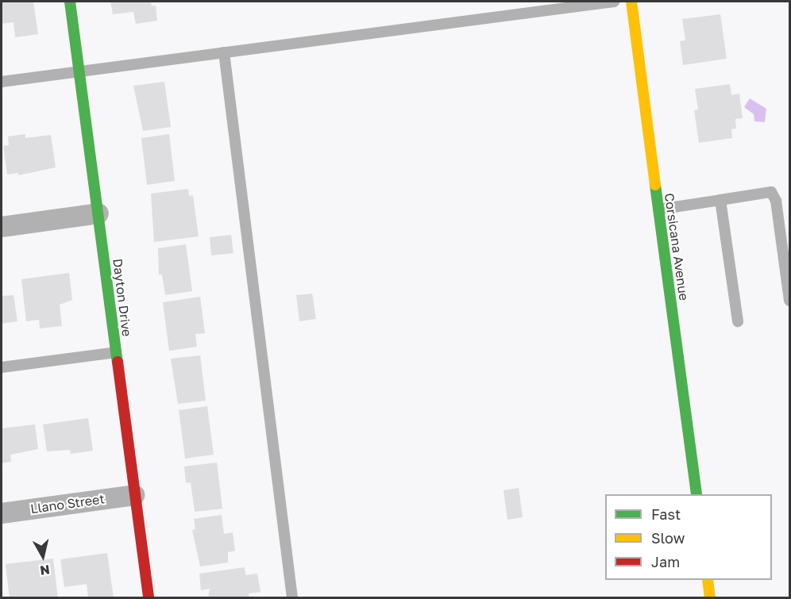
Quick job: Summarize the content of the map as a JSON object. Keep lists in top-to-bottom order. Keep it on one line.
{"streets":{"street":["Corsicana Avenue","Dayton Drive","Llano Street"]},"crossings":[["Dayton Drive","Llano Street"]],"legend":["Fast","Slow","Jam"],"north":"bottom"}
